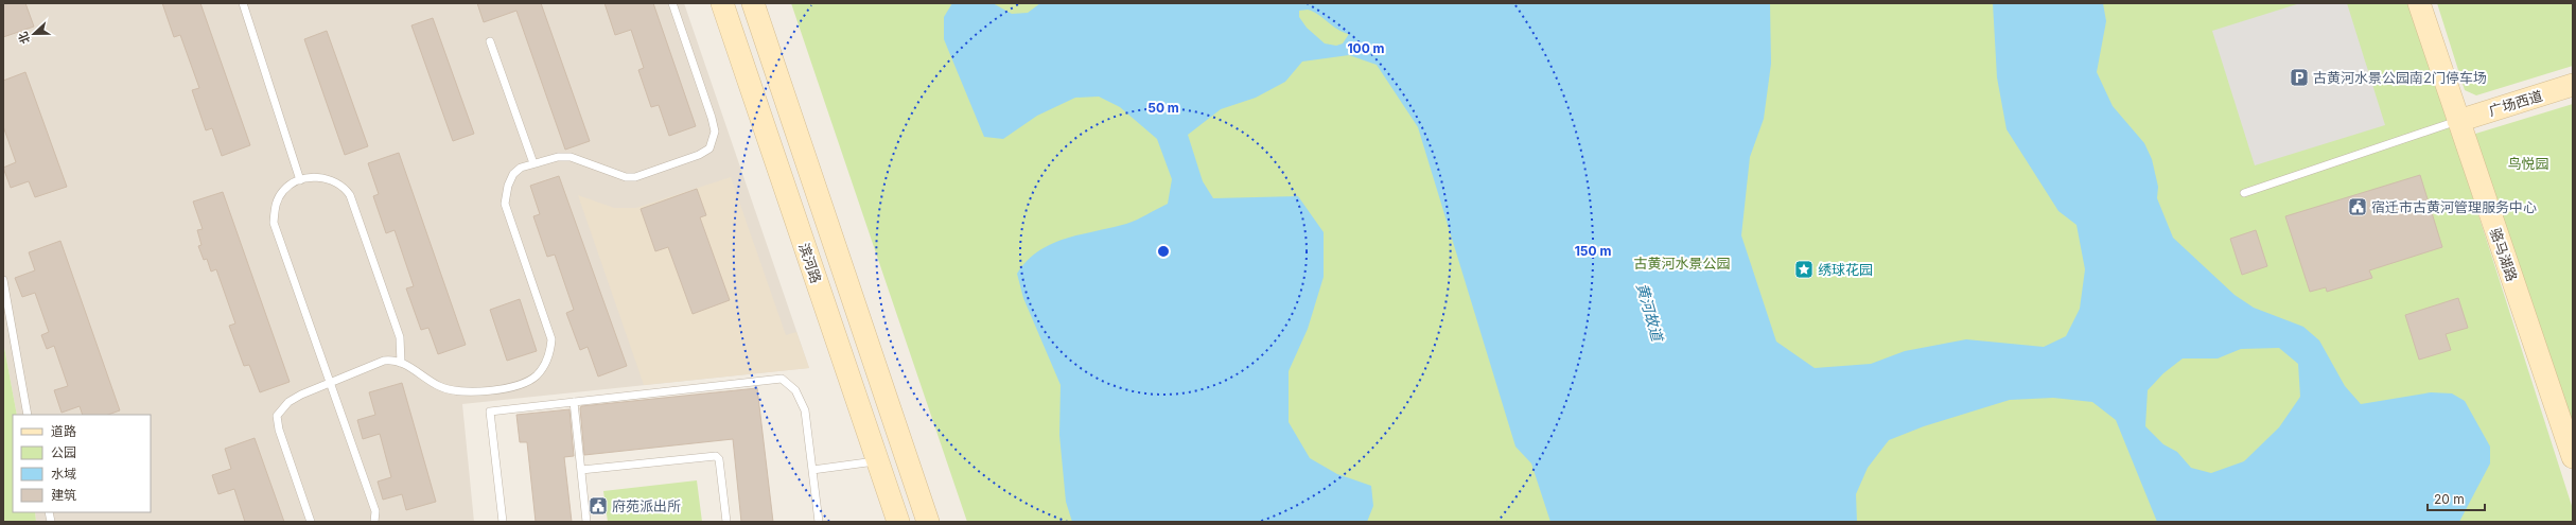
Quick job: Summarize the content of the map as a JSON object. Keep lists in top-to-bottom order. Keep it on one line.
{"streets":{"main road":["广场西道","骆马湖路","滨河路"]},"crossings":[["广场西道","骆马湖路"]],"water":["黄河故道"],"parks":["鸟悦园","古黄河水景公园"],"places":{"parking":["古黄河水景公园南2门停车场"],"public building":["宿迁市古黄河管理服务中心","府苑派出所"],"place":["绣球花园"]},"legend":["道路","公园","水域","建筑"],"scale_bar":"20 m","north":"left","rings":["100 m","50 m","150 m"]}
